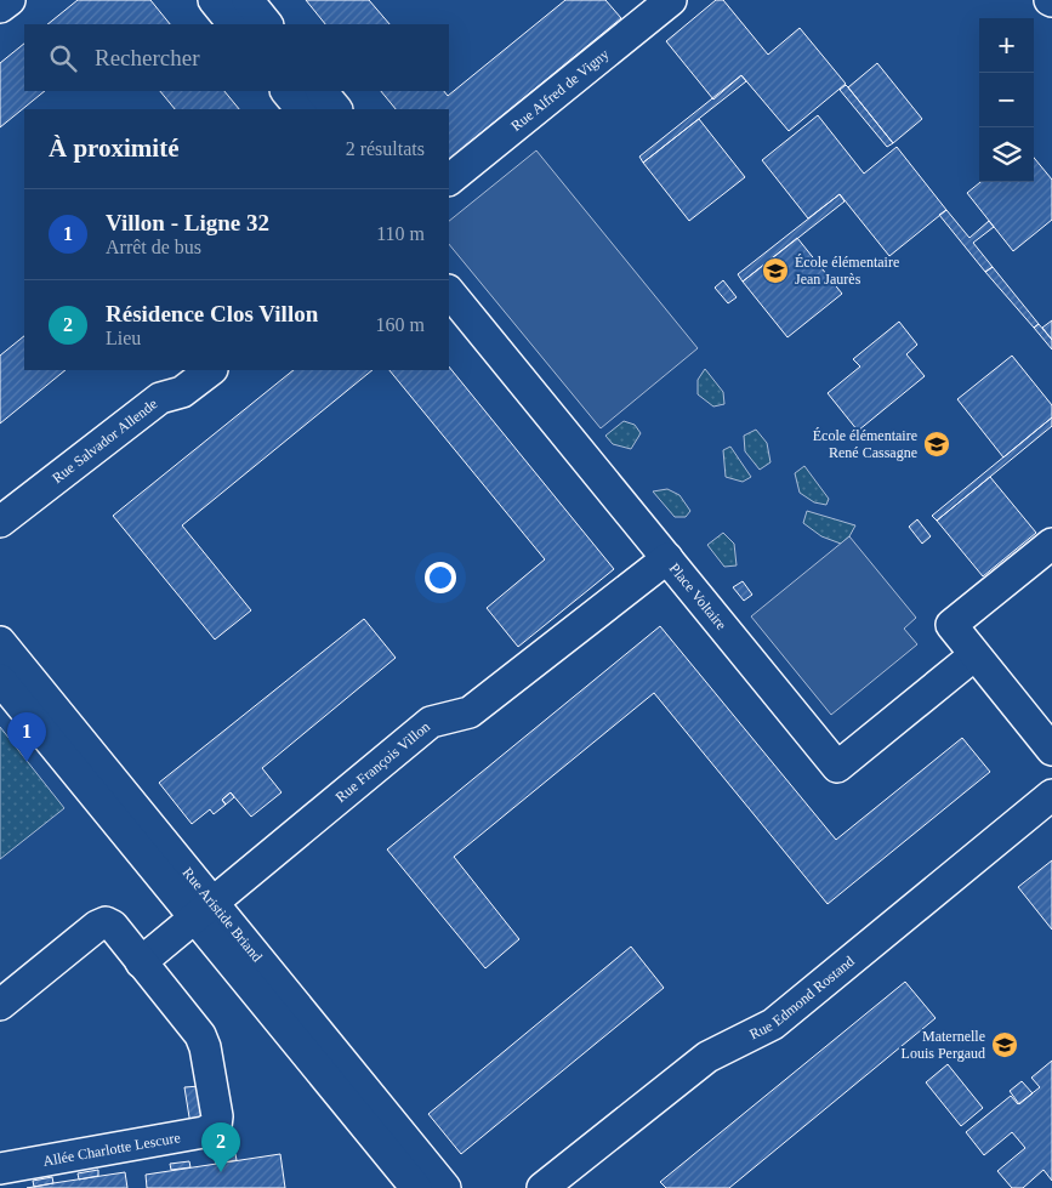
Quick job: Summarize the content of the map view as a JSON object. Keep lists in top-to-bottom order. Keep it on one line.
{"streets":{"street":["Rue Alfred de Vigny","Rue Salvador Allende","Place Voltaire","Rue François Villon","Rue Aristide Briand","Rue Edmond Rostand","Allée Charlotte Lescure"]},"crossings":[["Place Voltaire","Rue François Villon"],["Rue François Villon","Rue Aristide Briand"]],"places":{"school or university":["École élémentaire Jean Jaurès","École élémentaire René Cassagne","Maternelle Louis Pergaud"]},"page":{"map_buttons":["+","−"],"search":"Rechercher","heading":["À proximité","2 résultats"],"list":[{"mark":"1","name":"Villon - Ligne 32","note":"Arrêt de bus","value":"110 m"},{"mark":"2","name":"Résidence Clos Villon","note":"Lieu","value":"160 m"}],"pins":["1","2"]}}
